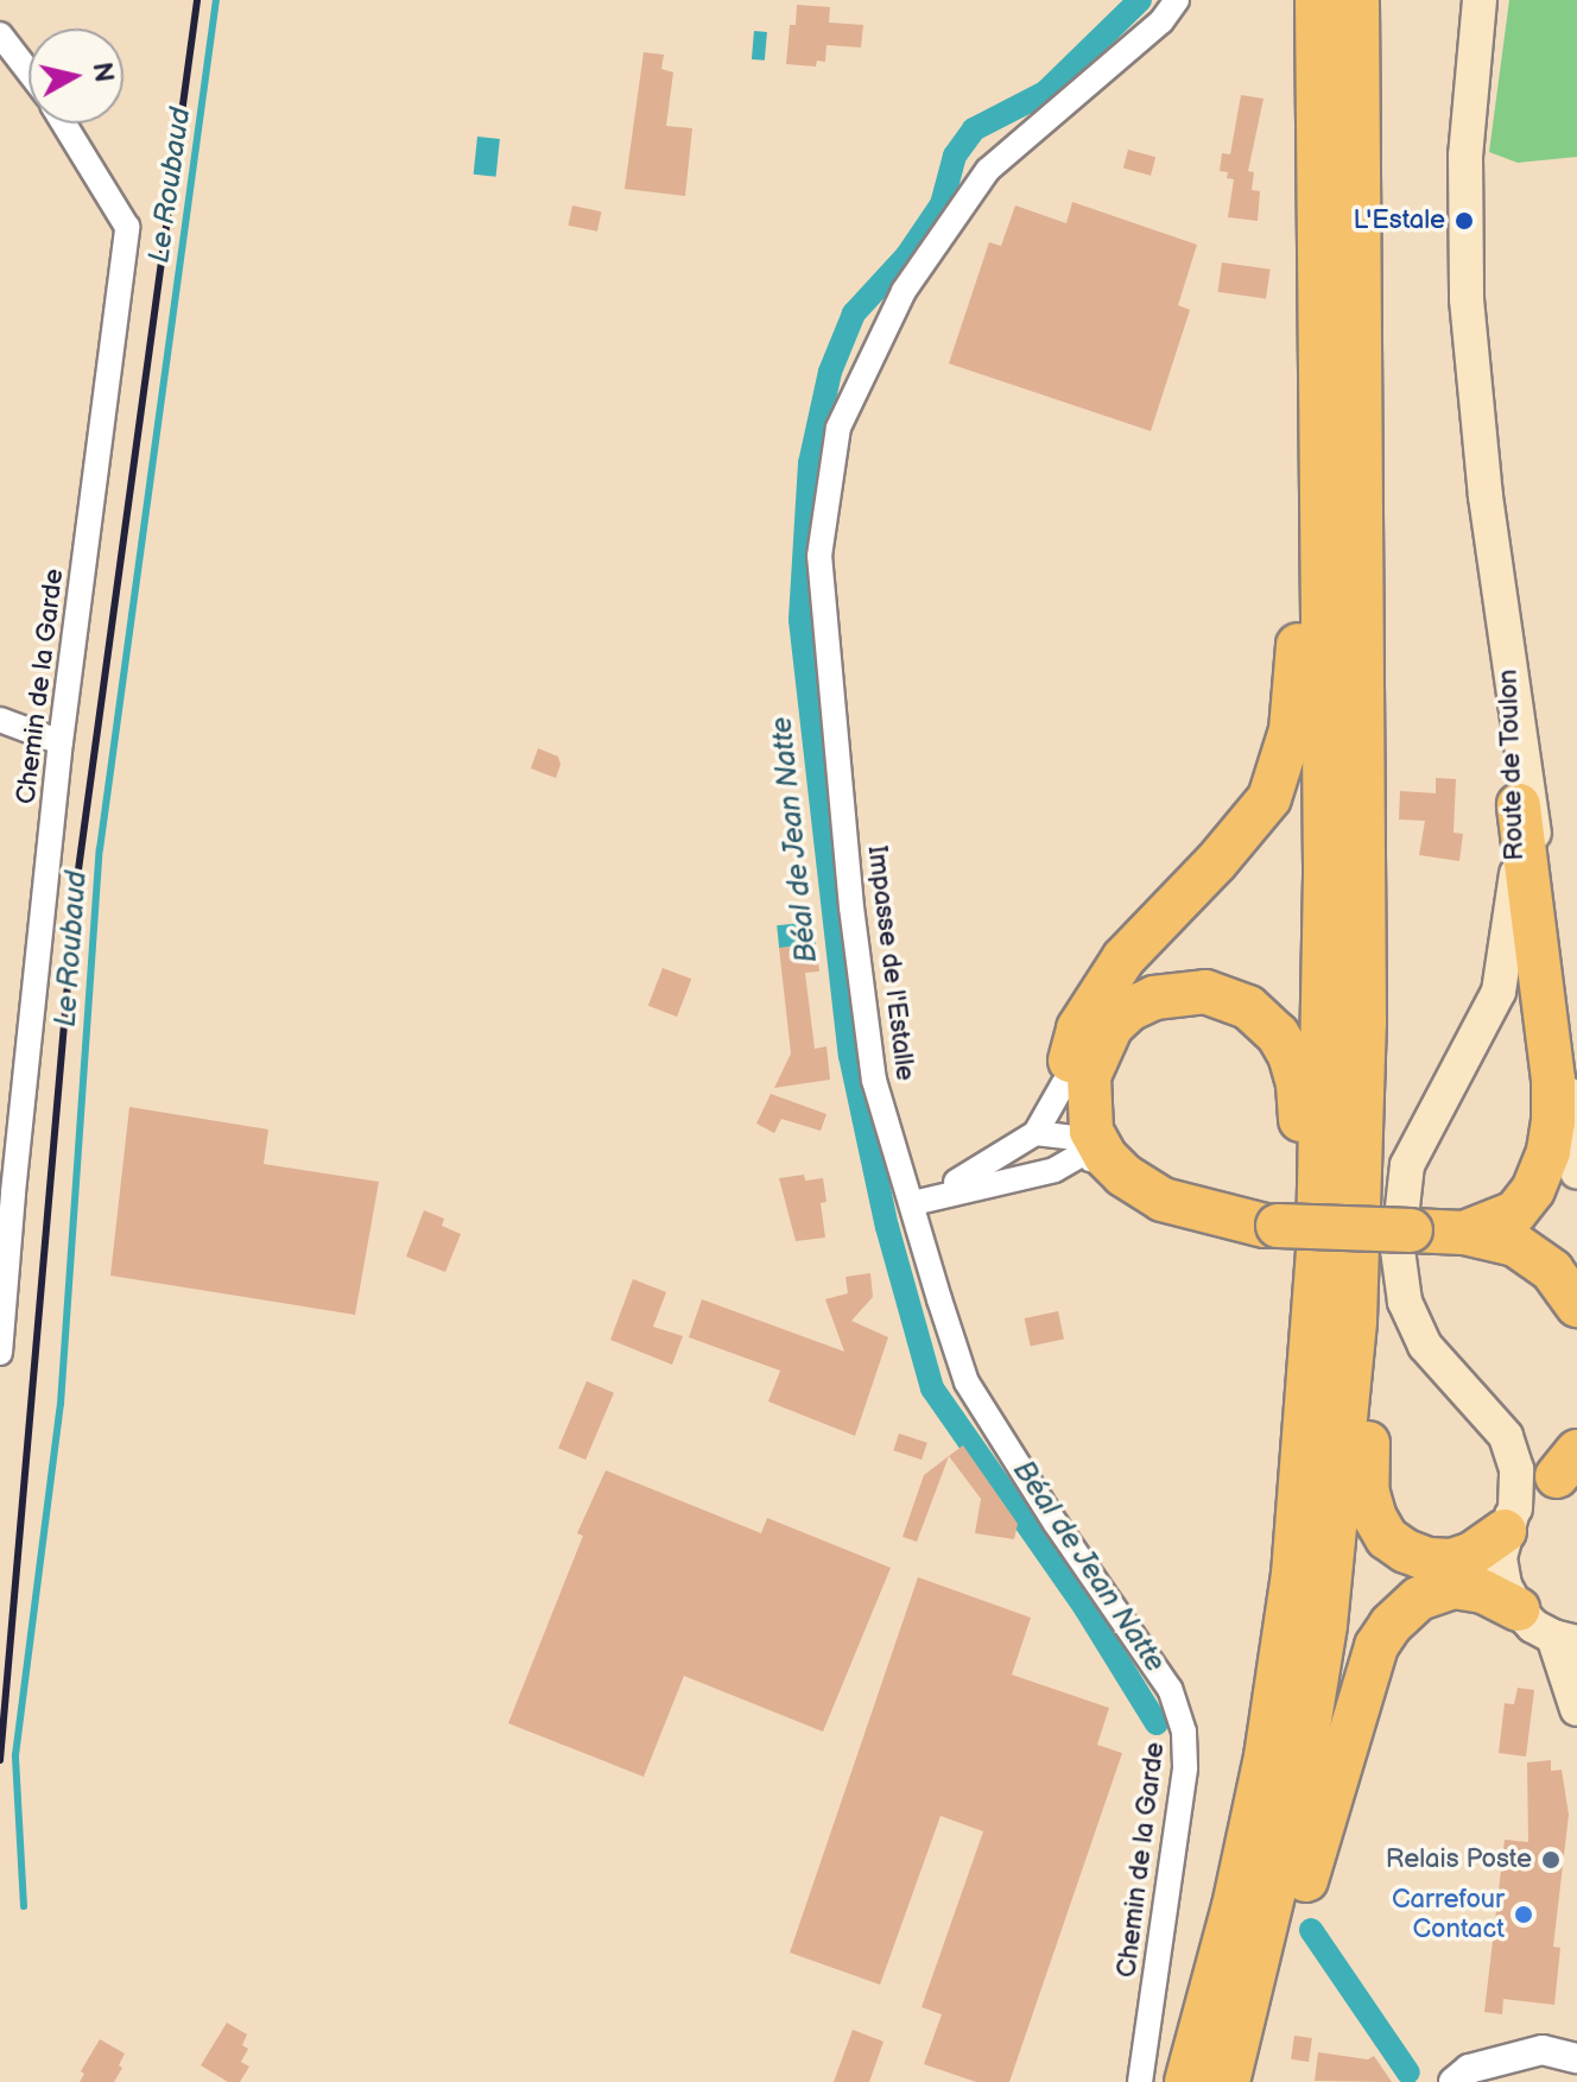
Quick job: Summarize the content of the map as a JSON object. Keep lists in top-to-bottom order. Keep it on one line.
{"streets":{"main road":["Route de Toulon"],"street":["Chemin de la Garde","Impasse de l'Estalle"]},"crossings":[["Chemin de la Garde","Impasse de l'Estalle"]],"water":["Le Roubaud","Béal de Jean Natte"],"places":["L'Estale","Relais Poste","Carrefour Contact"],"north":"right"}
